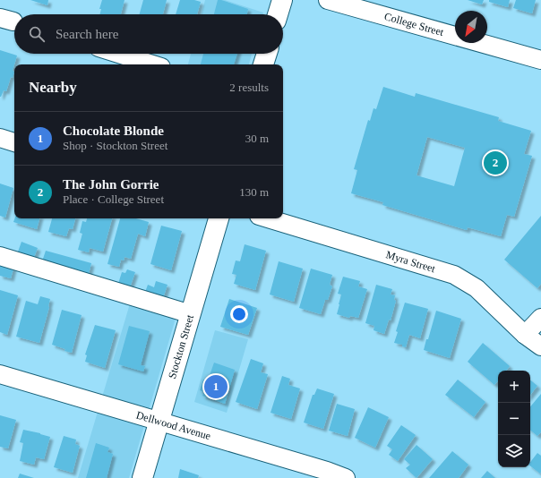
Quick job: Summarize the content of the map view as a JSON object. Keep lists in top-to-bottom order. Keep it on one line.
{"streets":{"main road":["Stockton Street"],"street":["College Street","Myra Street","Dellwood Avenue"]},"crossings":[["Stockton Street","Dellwood Avenue"]],"north":"bottom left","page":{"search":"Search here","heading":["Nearby","2 results"],"list":[{"mark":"1","name":"Chocolate Blonde","note":"Shop · Stockton Street","value":"30 m"},{"mark":"2","name":"The John Gorrie","note":"Place · College Street","value":"130 m"}],"pins":["2","1"],"map_buttons":["+","−"]}}
